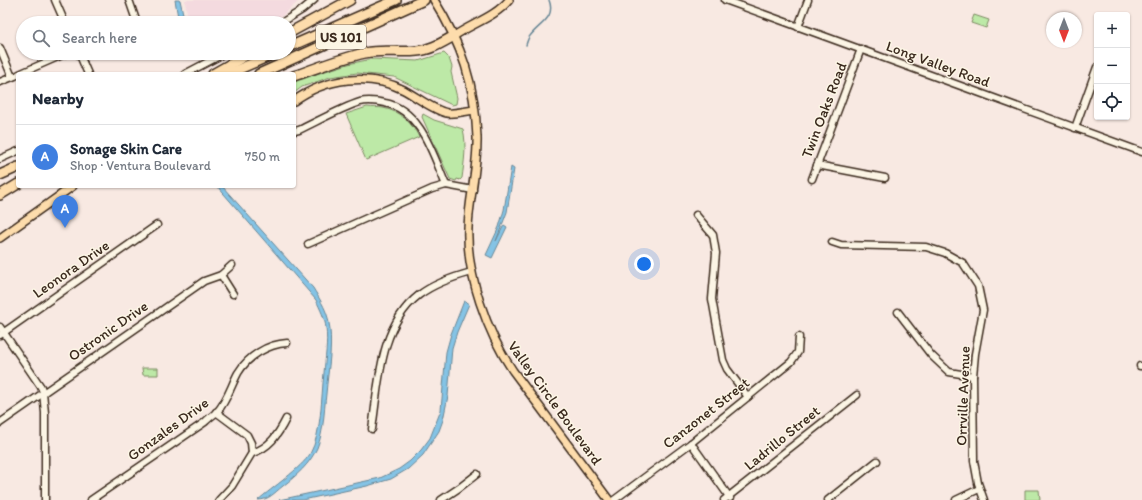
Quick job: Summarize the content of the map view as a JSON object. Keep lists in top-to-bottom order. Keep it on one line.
{"streets":{"highway":["US 101"],"main road":["Valley Circle Boulevard"],"street":["Long Valley Road","Twin Oaks Road","Leonora Drive","Ostronic Drive","Orrville Avenue","Canzonet Street","Gonzales Drive","Ladrillo Street"]},"crossings":[["Long Valley Road","Twin Oaks Road"]],"north":"bottom","page":{"map_buttons":["+","−"],"search":"Search here","heading":"Nearby","list":[{"mark":"A","name":"Sonage Skin Care","note":"Shop · Ventura Boulevard","value":"750 m"}],"pins":"A"}}
